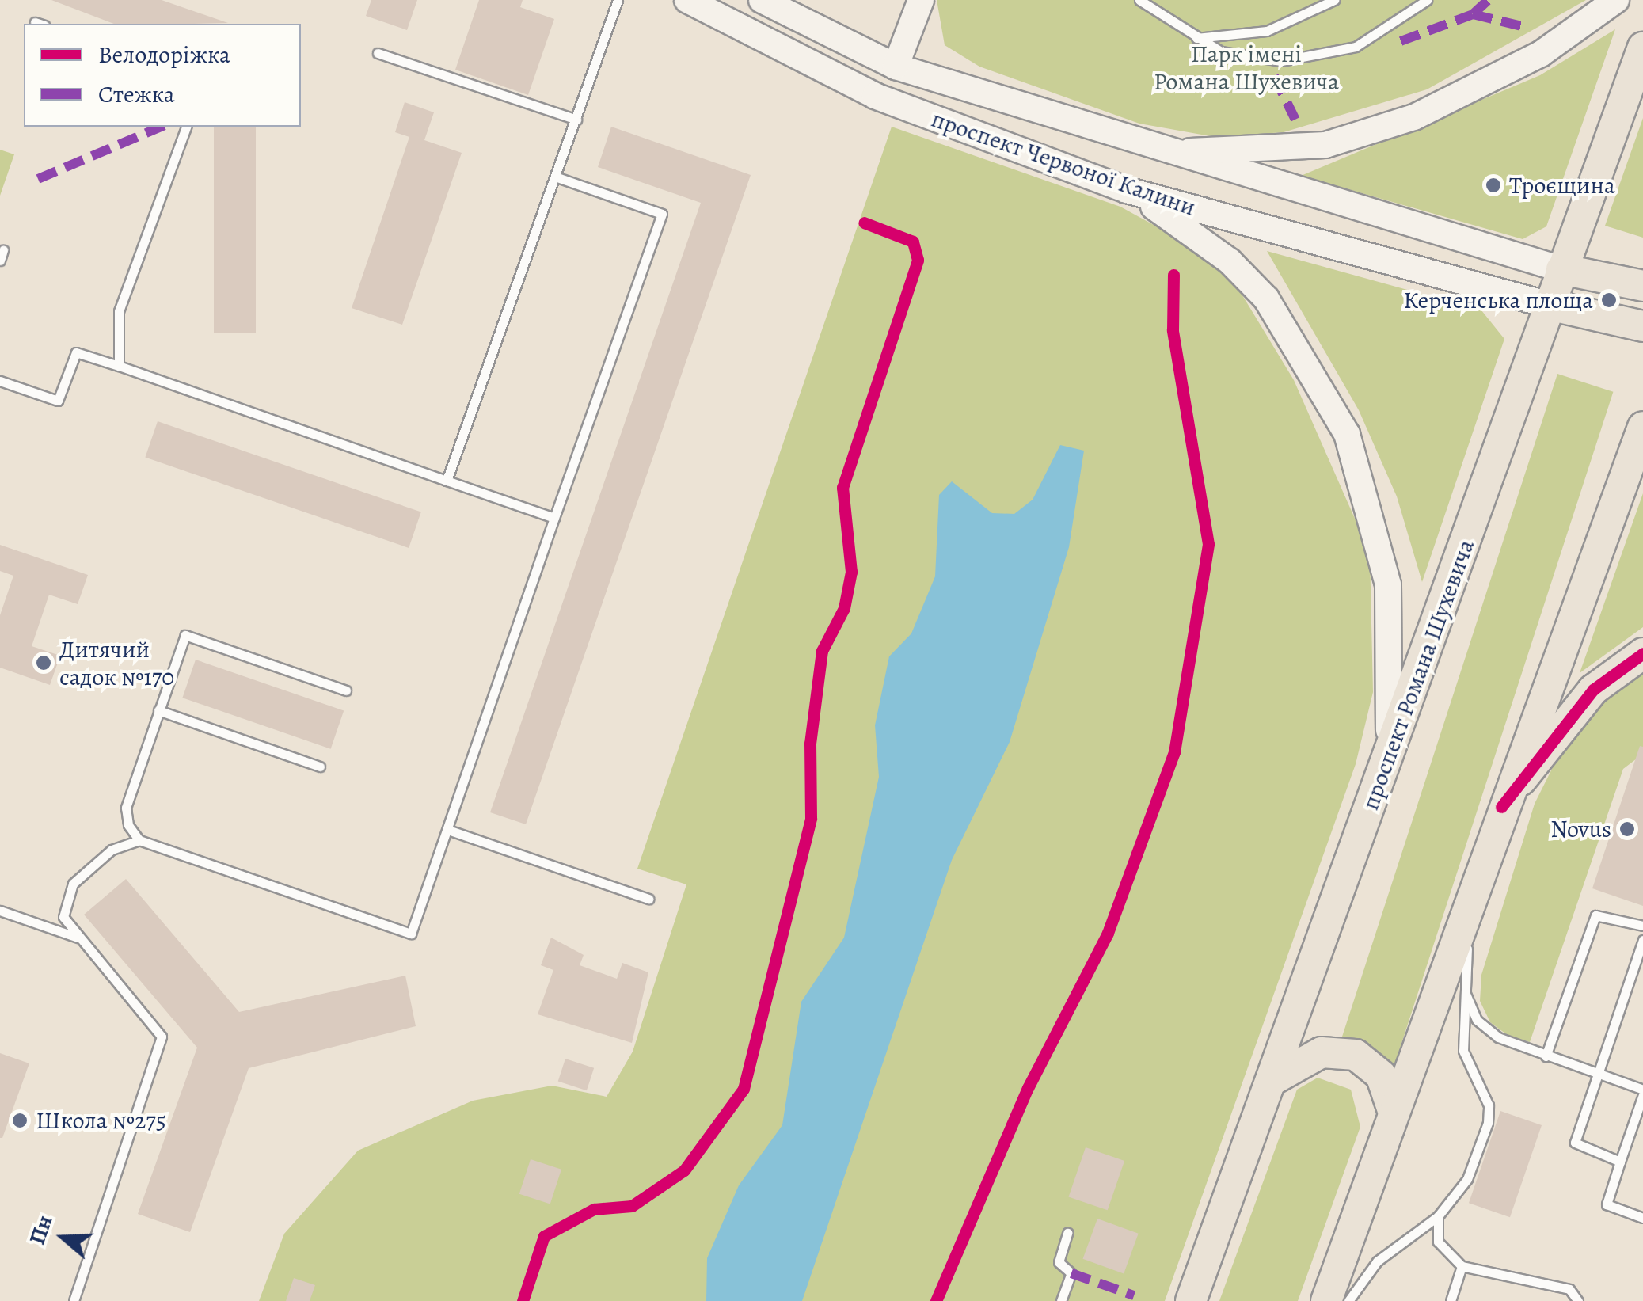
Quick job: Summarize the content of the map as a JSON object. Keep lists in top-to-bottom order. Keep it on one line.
{"streets":{"main road":["проспект Червоної Калини","проспект Романа Шухевича"]},"crossings":[["проспект Червоної Калини","проспект Романа Шухевича"]],"parks":["Парк імені Романа Шухевича"],"places":["Троєщина","Керченська площа","Дитячий садок №170","Novus","Школа №275"],"legend":["Велодоріжка","Стежка"],"north":"left"}
